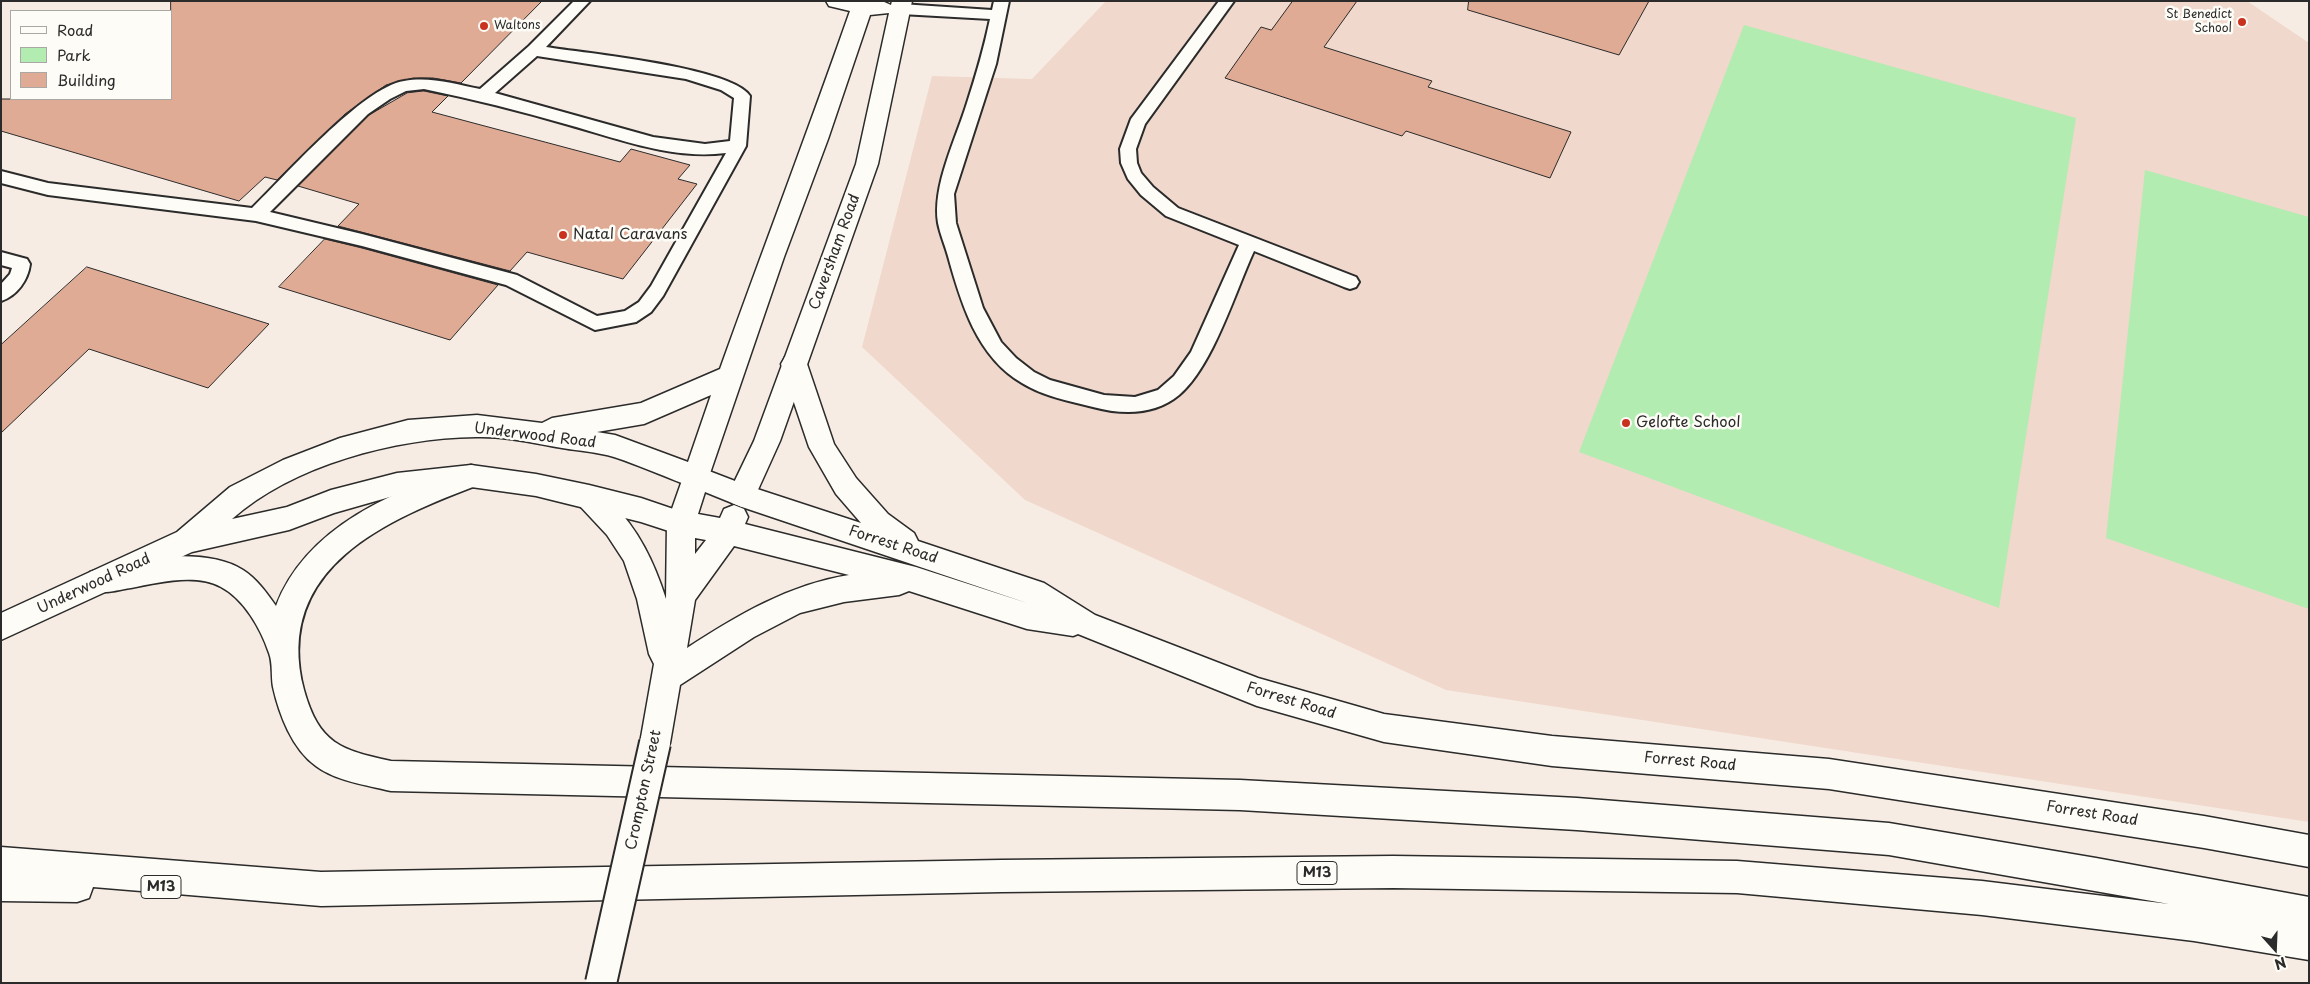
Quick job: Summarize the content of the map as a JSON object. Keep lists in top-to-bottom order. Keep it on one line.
{"streets":{"main road":["Caversham Road","Underwood Road","Forrest Road","Crompton Street","M13"]},"crossings":[["Caversham Road","Forrest Road"],["Caversham Road","Crompton Street"],["Underwood Road","Forrest Road"],["Underwood Road","Crompton Street"],["Forrest Road","Crompton Street"]],"places":["St Benedict School","Waltons","Natal Caravans","Gelofte School"],"legend":["Road","Park","Building"],"north":"bottom"}
